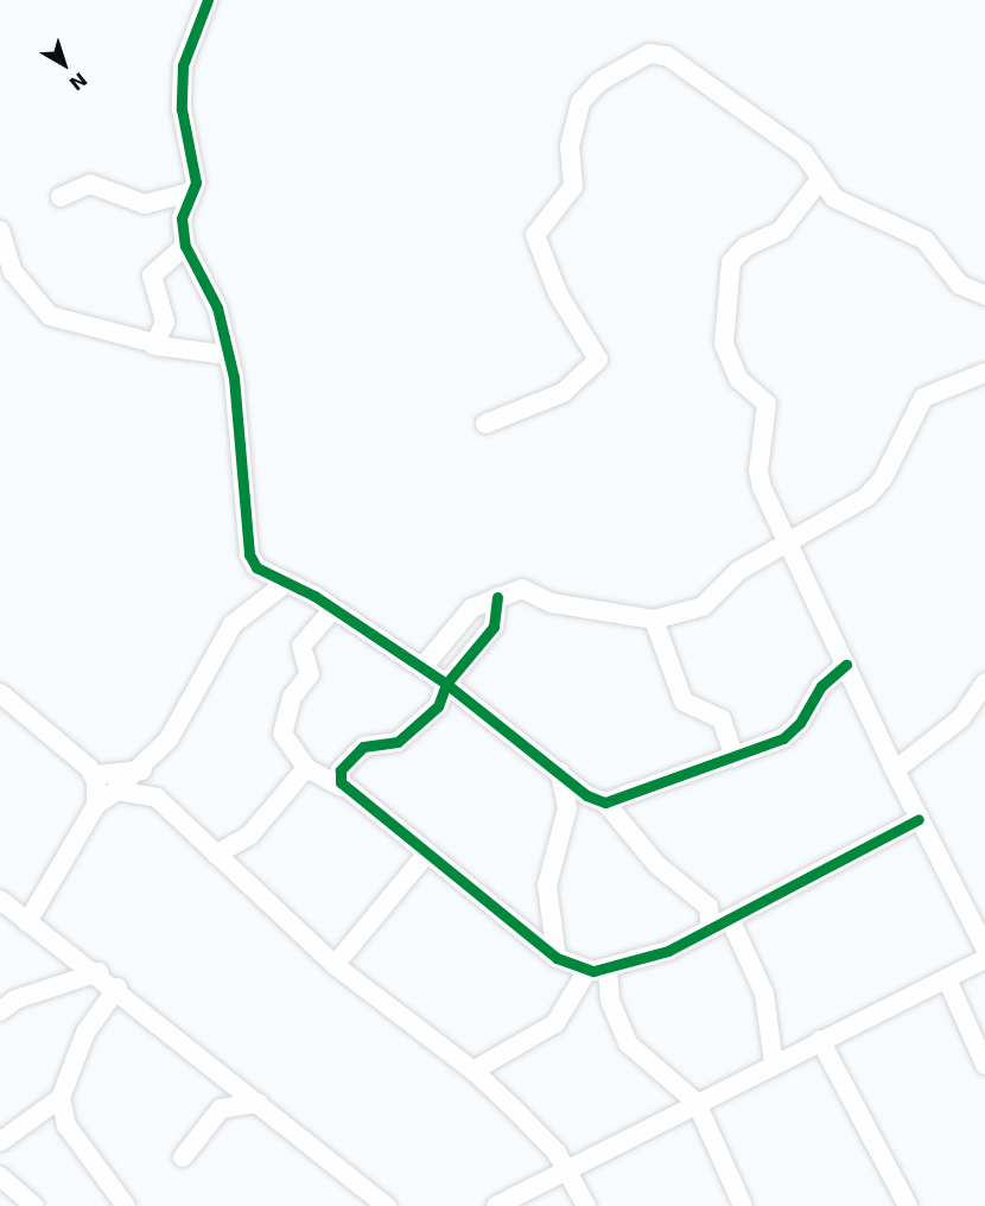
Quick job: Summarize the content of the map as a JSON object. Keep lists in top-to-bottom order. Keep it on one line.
{"north":"bottom right"}
